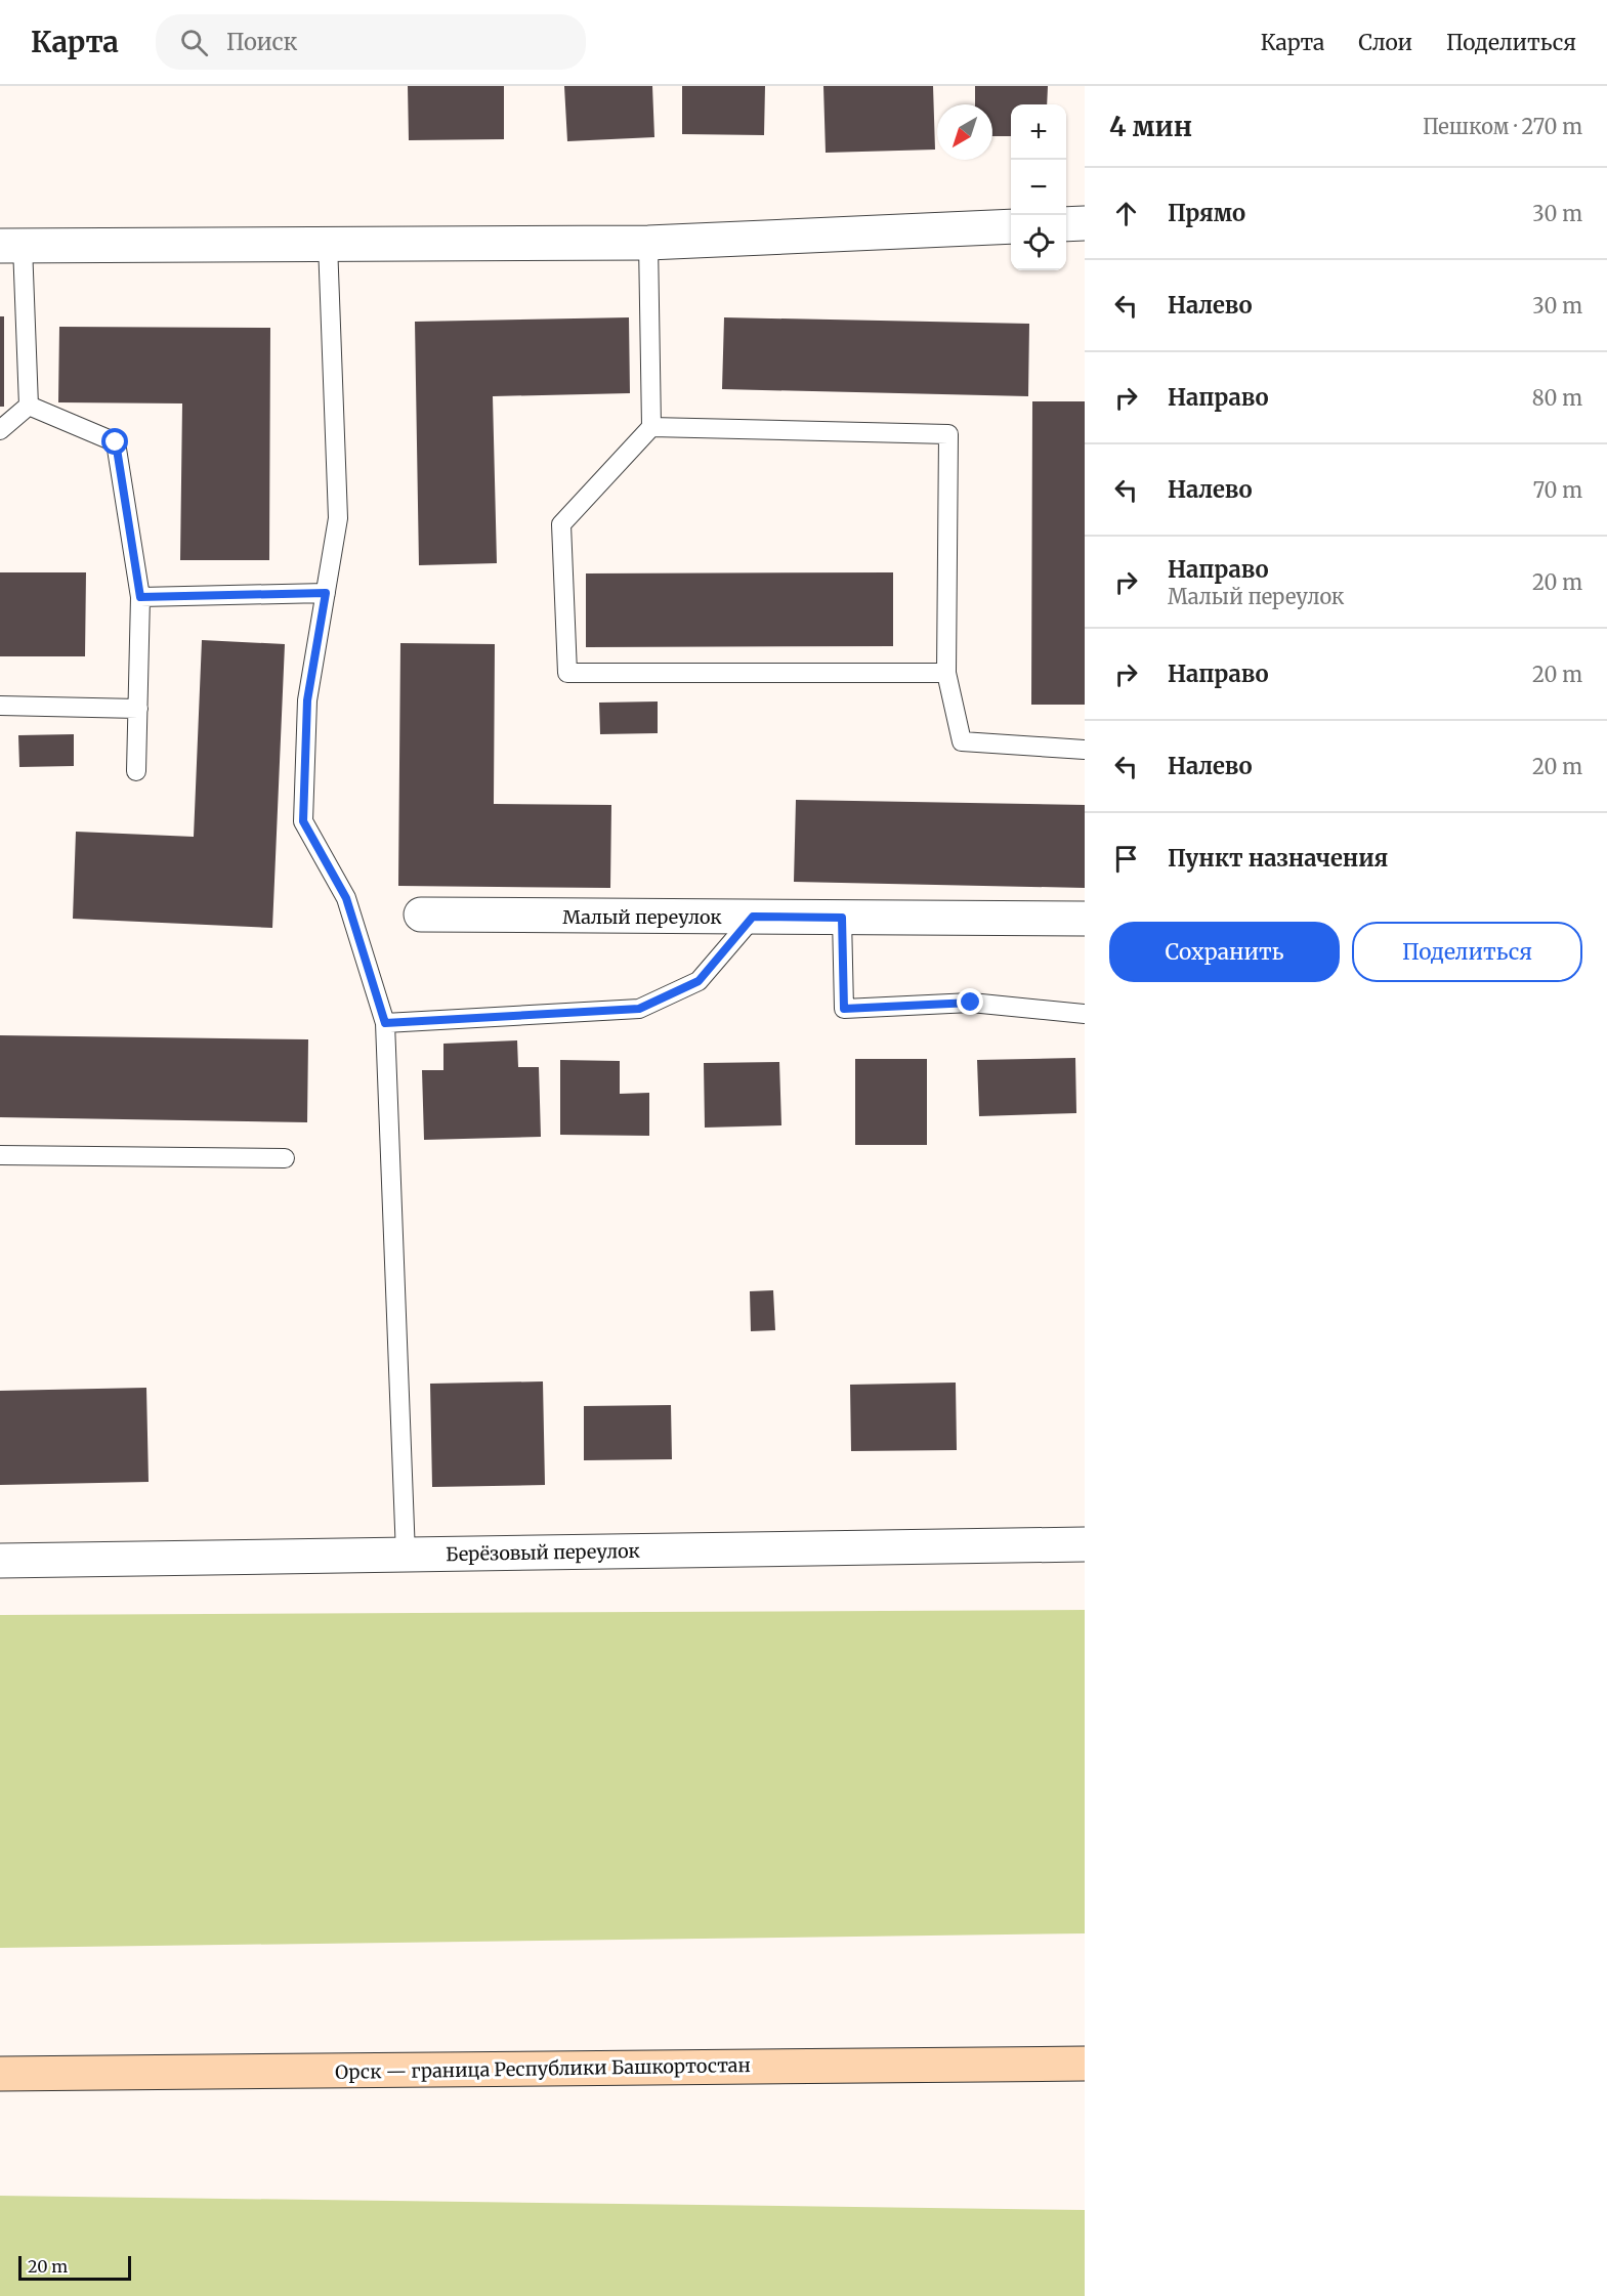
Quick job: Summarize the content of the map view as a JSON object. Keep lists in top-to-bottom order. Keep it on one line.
{"streets":{"main road":["Орск — граница Республики Башкортостан"],"street":["Малый переулок","Берёзовый переулок"]},"scale_bar":"20 m","north":"bottom left","page":{"header":"Карта","search":"Поиск","nav":["Карта","Слои","Поделиться"],"heading":["4 мин","Пешком · 270 m"],"map_buttons":["+","−"],"list":[["Прямо","30 m"],["Налево","30 m"],["Направо","80 m"],["Налево","70 m"],["Направо","Малый переулок","20 m"],["Направо","20 m"],["Налево","20 m"],"Пункт назначения"],"buttons":["Сохранить","Поделиться"],"scale":"20 m"}}
